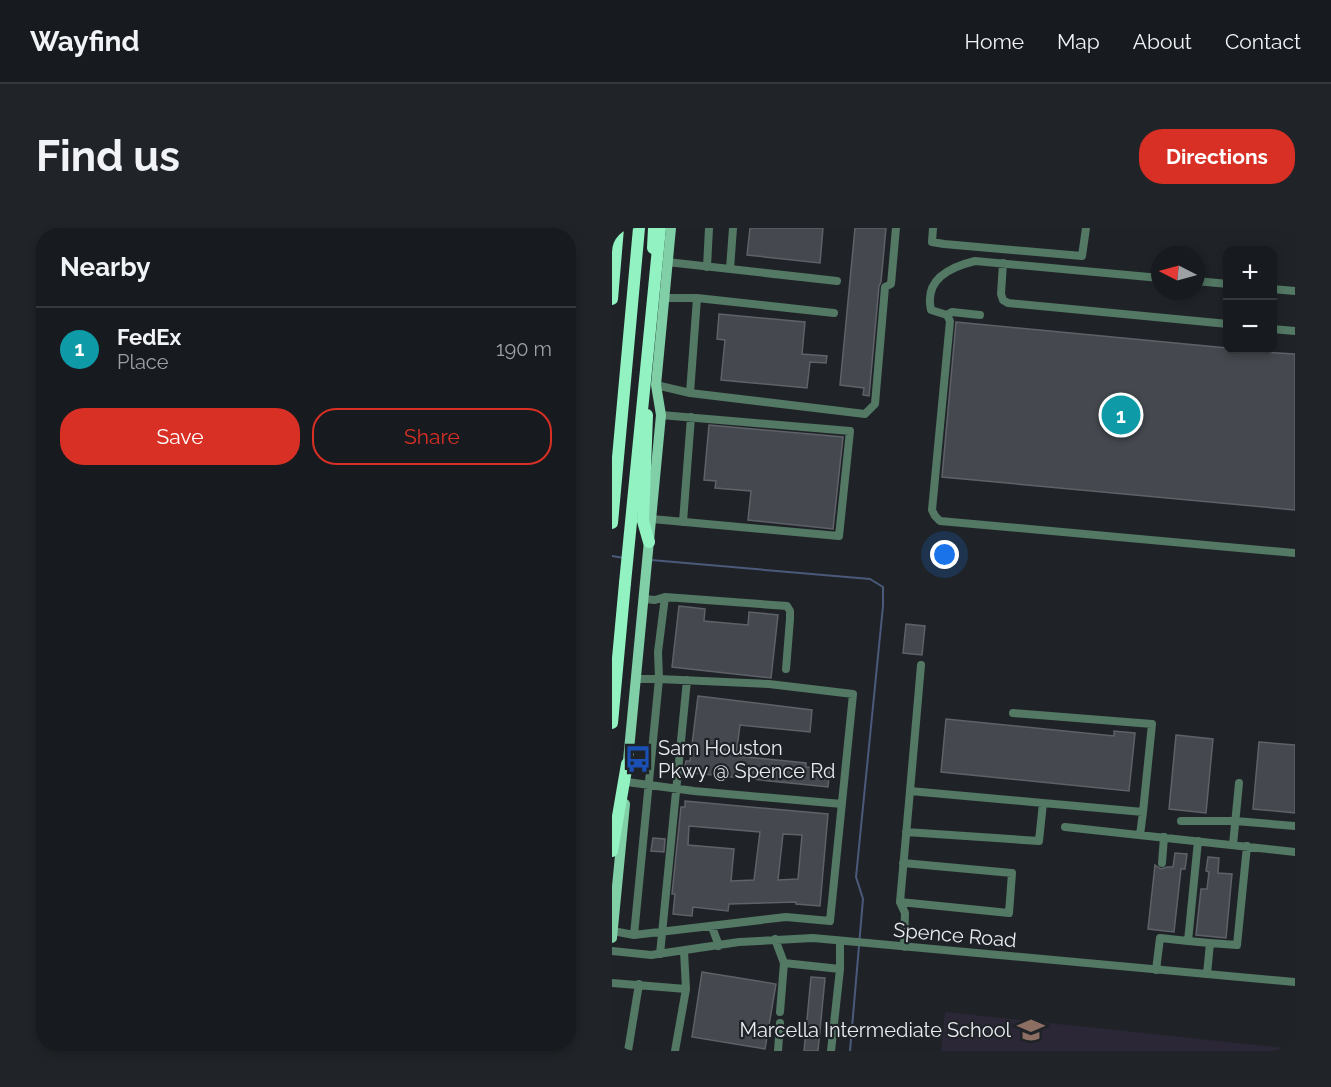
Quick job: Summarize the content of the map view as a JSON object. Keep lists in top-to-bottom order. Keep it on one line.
{"streets":{"street":["Spence Road"]},"places":{"bus stop":["Sam Houston Pkwy @ Spence Rd"],"school or university":["Marcella Intermediate School"]},"north":"left","page":{"header":"Wayfind","nav":["Home","Map","About","Contact"],"buttons":["Directions",["Save","Share"]],"title":"Find us","heading":"Nearby","map_buttons":["+","−"],"list":[{"mark":"1","name":"FedEx","note":"Place","value":"190 m"}],"pins":"1"}}
